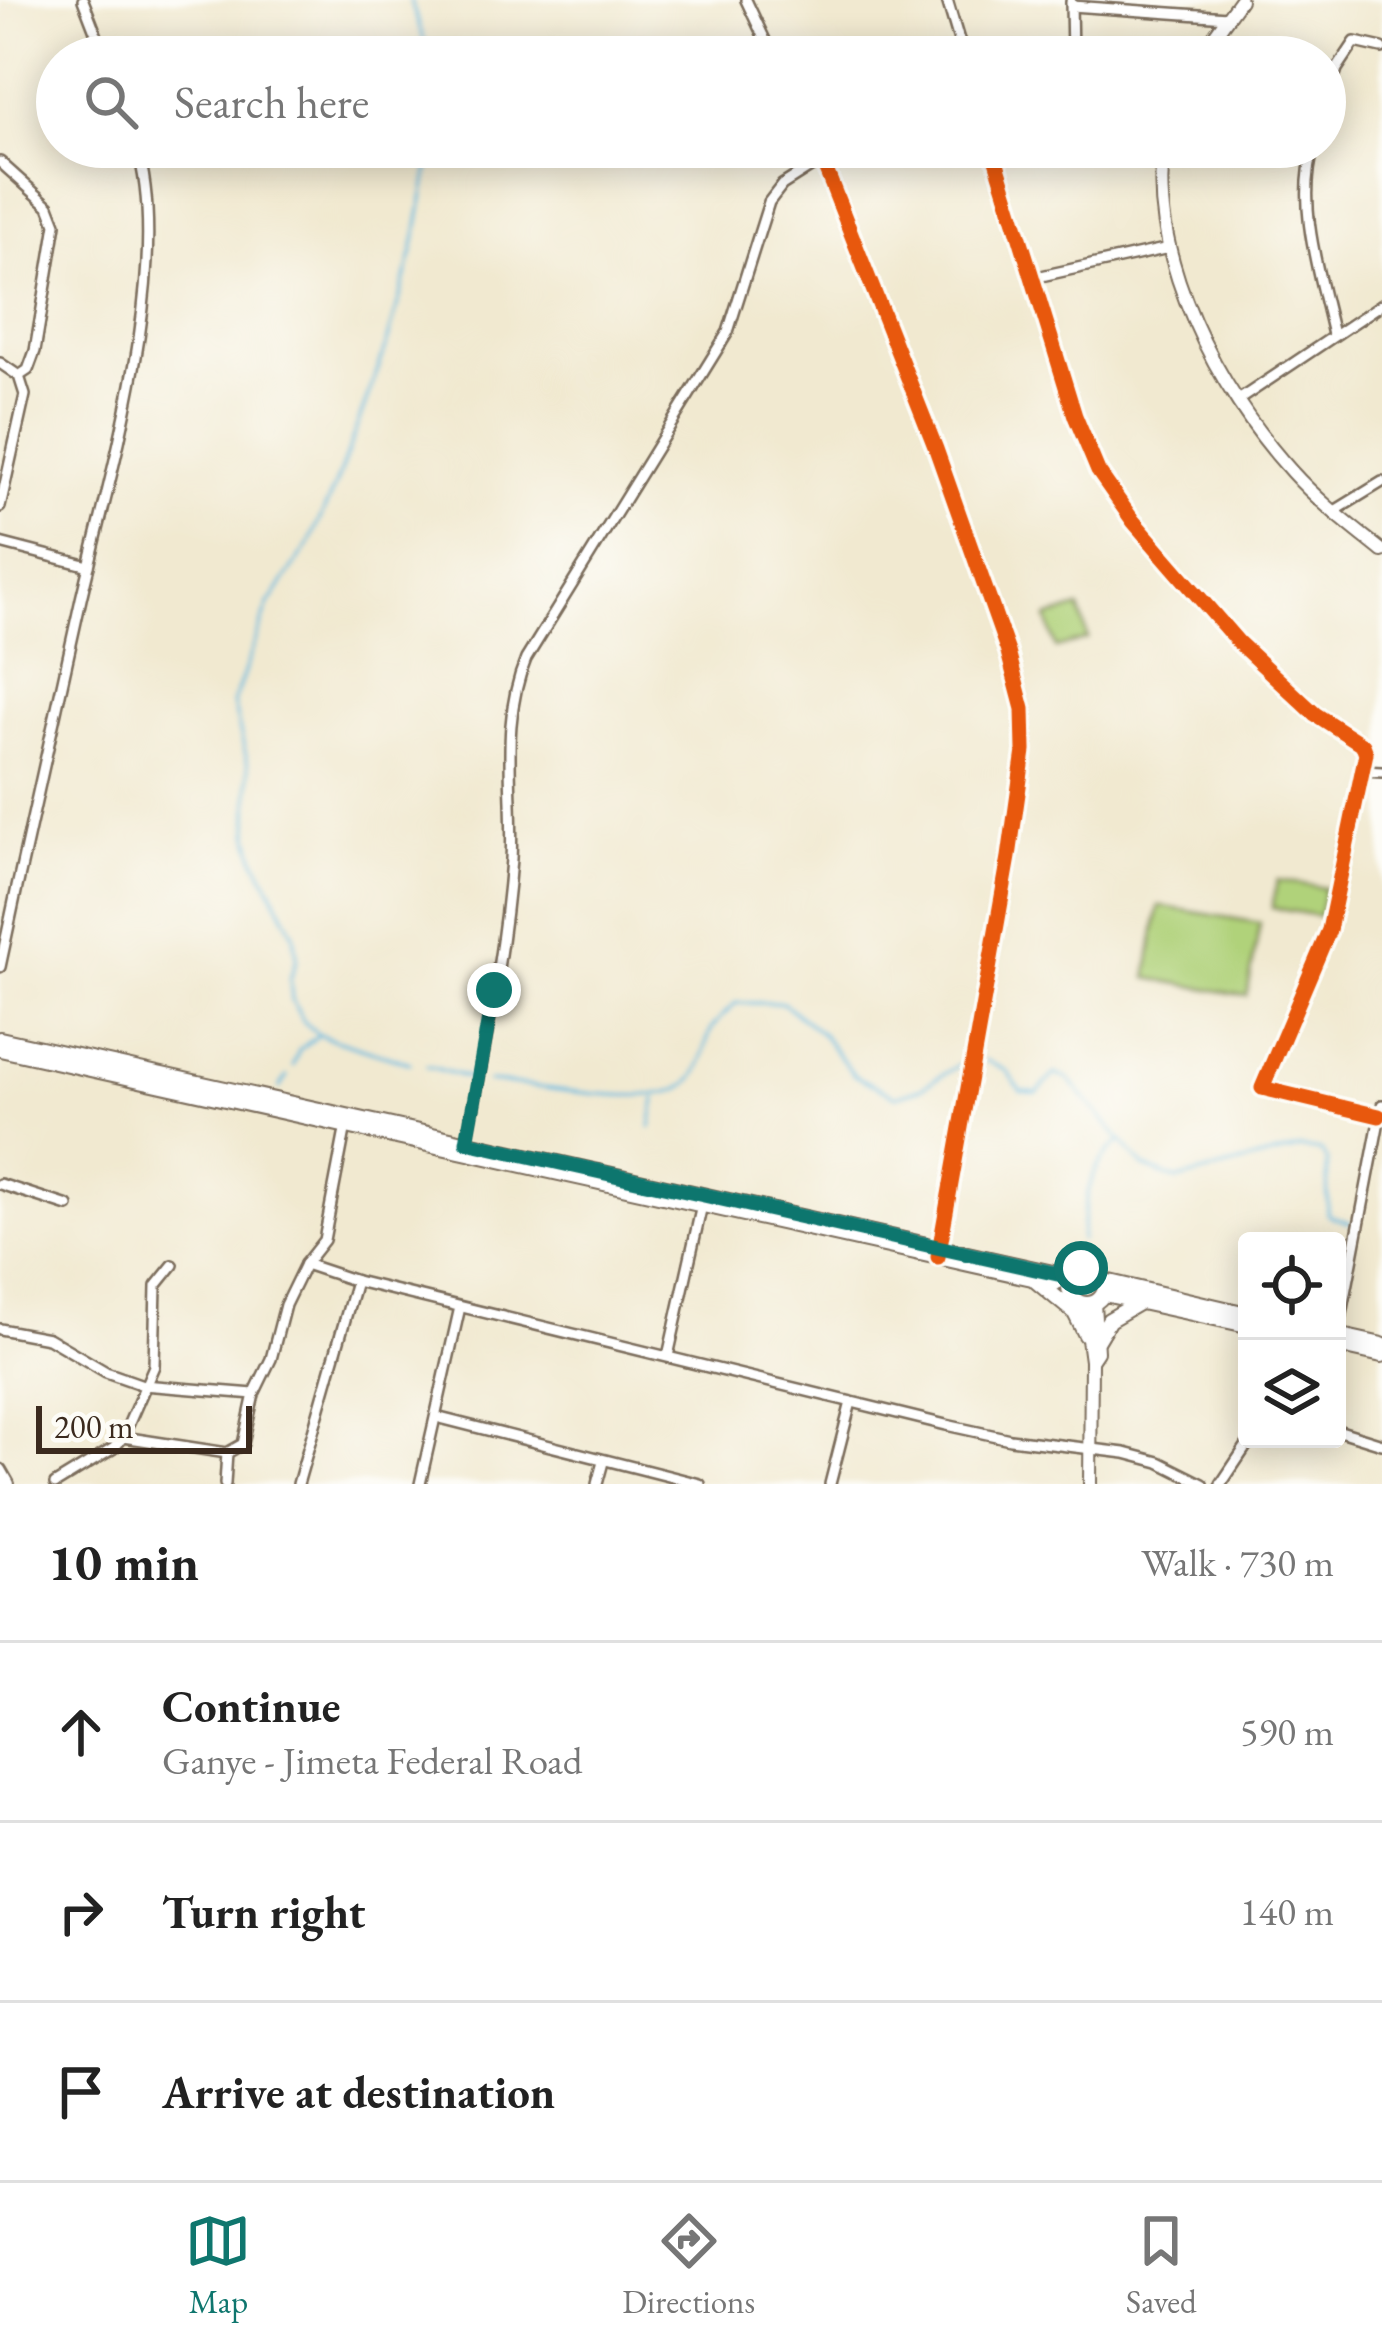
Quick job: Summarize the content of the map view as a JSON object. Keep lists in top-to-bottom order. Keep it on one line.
{"scale_bar":"200 m","page":{"search":"Search here","scale":"200 m","heading":["10 min","Walk · 730 m"],"list":[["Continue","Ganye - Jimeta Federal Road","590 m"],["Turn right","140 m"],"Arrive at destination"],"nav":["Map","Directions","Saved"]}}
